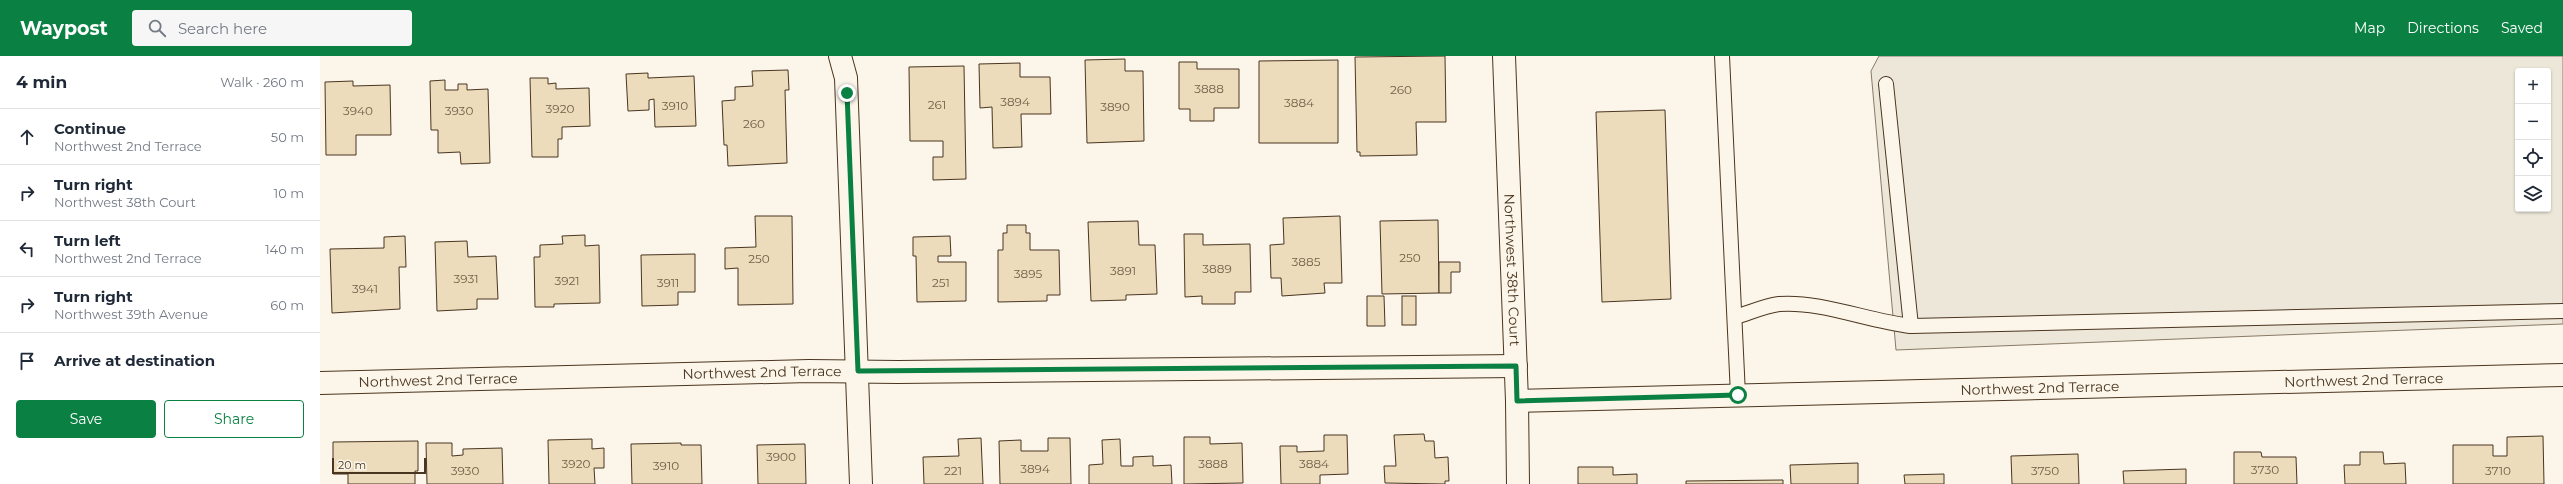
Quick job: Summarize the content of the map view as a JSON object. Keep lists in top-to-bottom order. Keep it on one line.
{"streets":{"street":["Northwest 38th Court","Northwest 2nd Terrace"]},"crossings":[["Northwest 38th Court","Northwest 2nd Terrace"]],"house_numbers":["3888","260","3894","3884","261","3910","3890","3920","3940","3930","260","250","250","3885","3889","3891","3895","3931","3921","3911","251","3941","3900","3920","3888","3884","3910","3894","3730","3930","221","3750","3710"],"scale_bar":"20 m","page":{"header":"Waypost","search":"Search here","nav":["Map","Directions","Saved"],"heading":["4 min","Walk · 260 m"],"map_buttons":["+","−"],"list":[["Continue","Northwest 2nd Terrace","50 m"],["Turn right","Northwest 38th Court","10 m"],["Turn left","Northwest 2nd Terrace","140 m"],["Turn right","Northwest 39th Avenue","60 m"],"Arrive at destination"],"buttons":["Save","Share"],"scale":"20 m"}}
